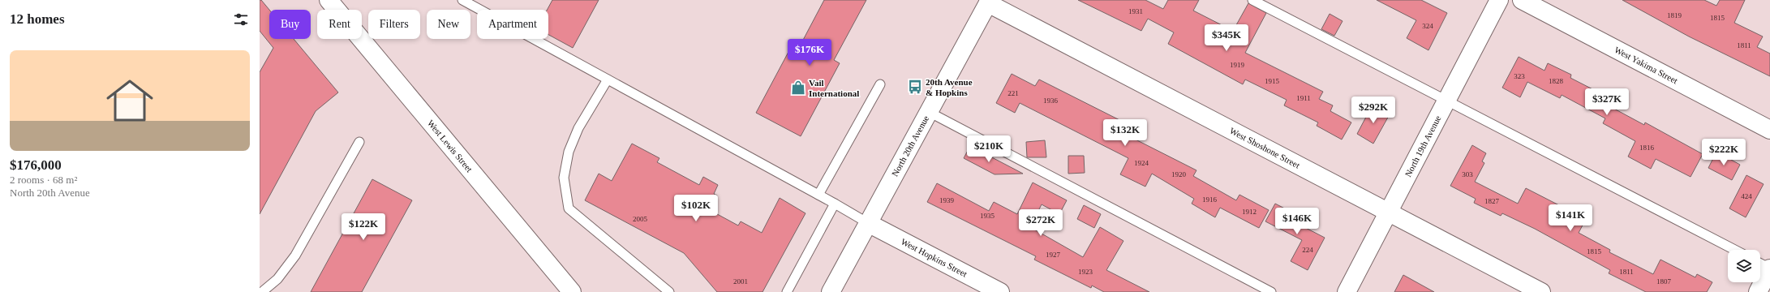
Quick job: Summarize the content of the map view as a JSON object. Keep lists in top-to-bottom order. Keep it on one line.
{"streets":{"street":["West Yakima Street","West Lewis Street","North 20th Avenue","North 19th Avenue","West Shoshone Street","West Hopkins Street"]},"crossings":[["North 20th Avenue","West Shoshone Street"],["North 20th Avenue","West Hopkins Street"],["North 19th Avenue","West Shoshone Street"]],"places":{"bus stop":["20th Avenue & Hopkins"],"shop":["Vail International"]},"house_numbers":["1931","1819","1815","324","1811","1919","323","1915","1828","221","1911","1936","1816","1924","1920","303","424","1916","1939","1827","1912","1935","2005","224","1815","1927","1923","1811","2001","1807"],"page":{"heading":"12 homes","chip":["Buy","Rent","Filters","New","Apartment"],"price":["$345K","$176K","$327K","$292K","$132K","$210K","$222K","$102K","$141K","$146K","$272K","$122K"],"list":[{"name":"$176,000","note":"2 rooms · 68 m² · North 20th Avenue"}]}}
